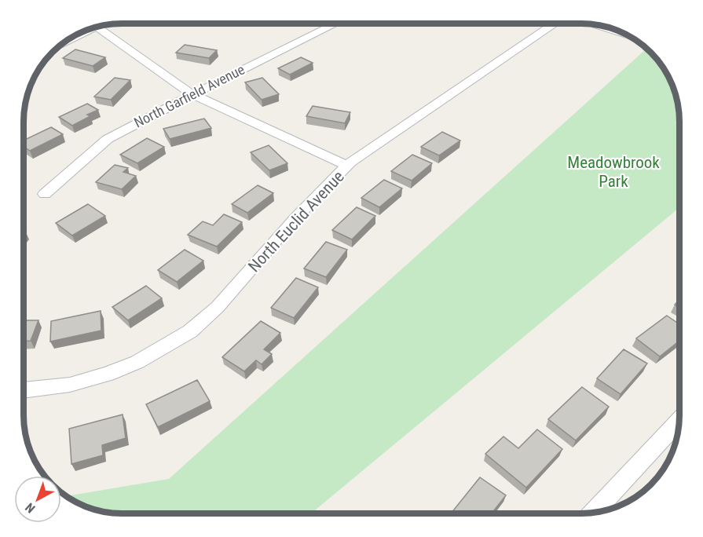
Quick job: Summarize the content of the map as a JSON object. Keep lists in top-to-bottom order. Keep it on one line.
{"streets":{"street":["North Garfield Avenue","North Euclid Avenue"]},"parks":["Meadowbrook Park"],"north":"bottom left"}
